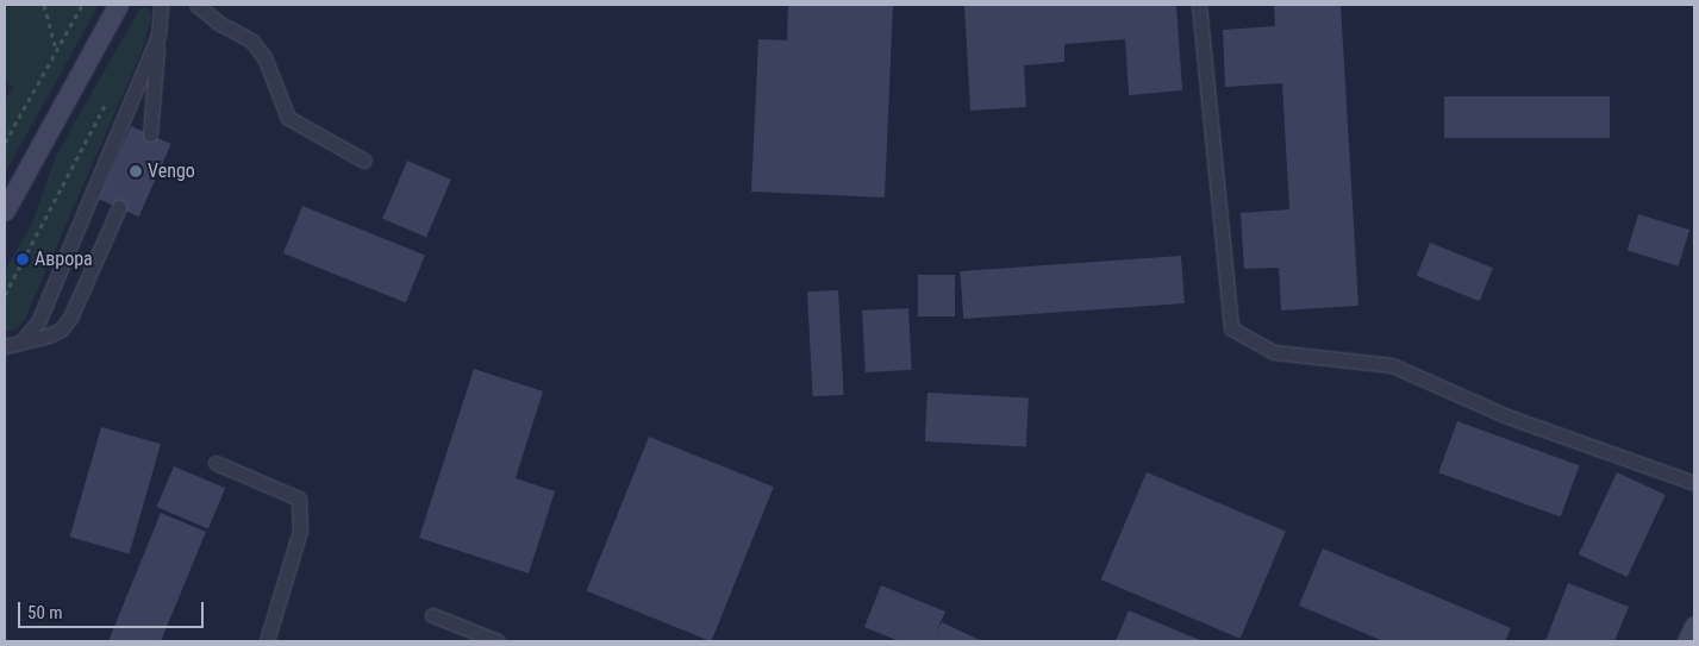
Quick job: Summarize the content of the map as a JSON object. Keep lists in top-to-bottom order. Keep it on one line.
{"places":["Vengo","Аврора"],"scale_bar":"50 m"}
